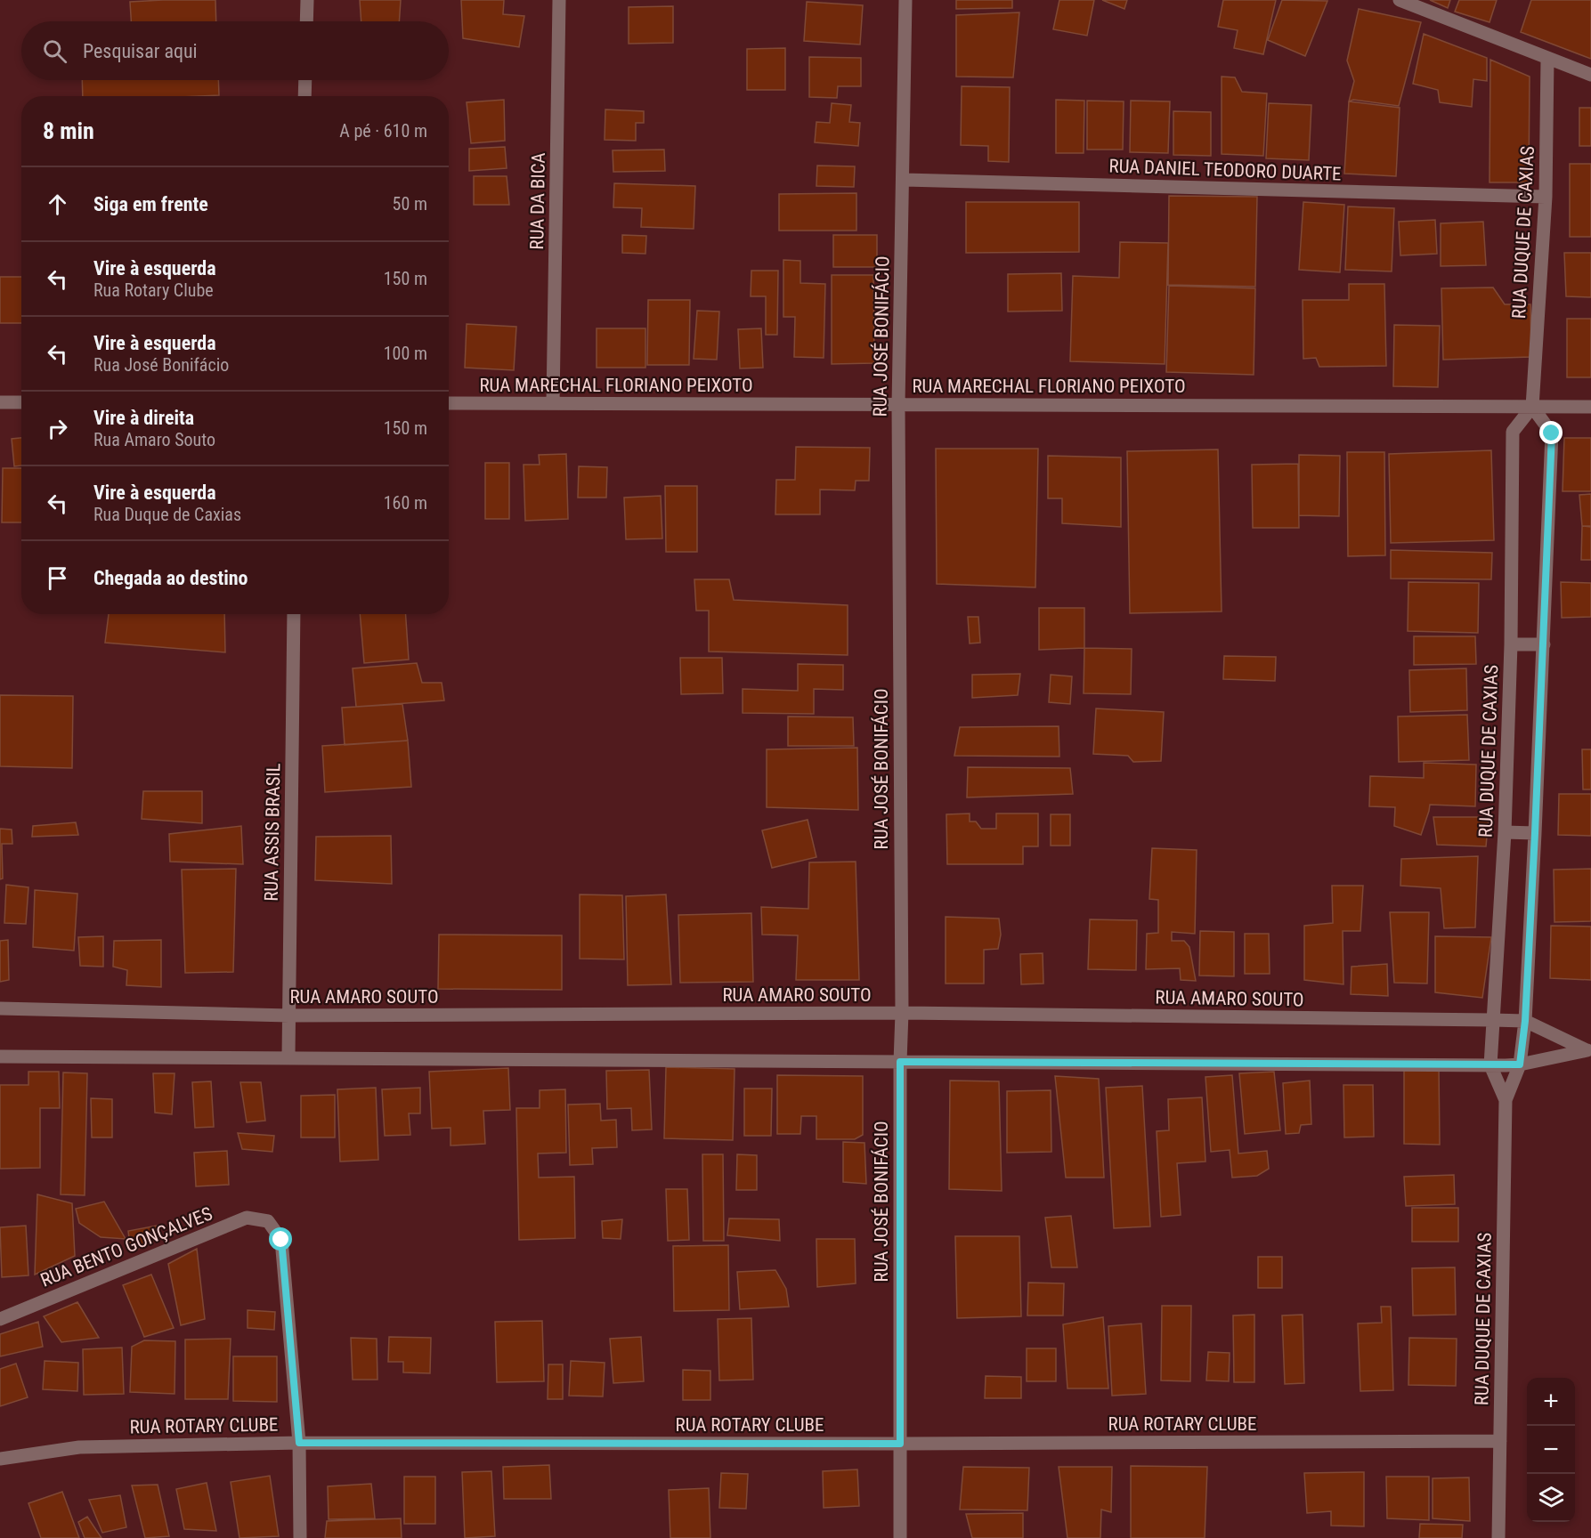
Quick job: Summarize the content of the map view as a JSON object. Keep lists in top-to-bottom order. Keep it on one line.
{"streets":{"street":["RUA DANIEL TEODORO DUARTE","RUA DA BICA","RUA DUQUE DE CAXIAS","RUA JOSÉ BONIFÁCIO","RUA MARECHAL FLORIANO PEIXOTO","RUA ASSIS BRASIL","RUA AMARO SOUTO","RUA BENTO GONÇALVES","RUA ROTARY CLUBE"]},"crossings":[["RUA DANIEL TEODORO DUARTE","RUA DUQUE DE CAXIAS"],["RUA DANIEL TEODORO DUARTE","RUA JOSÉ BONIFÁCIO"],["RUA DA BICA","RUA MARECHAL FLORIANO PEIXOTO"],["RUA DUQUE DE CAXIAS","RUA MARECHAL FLORIANO PEIXOTO"],["RUA DUQUE DE CAXIAS","RUA AMARO SOUTO"],["RUA DUQUE DE CAXIAS","RUA ROTARY CLUBE"],["RUA JOSÉ BONIFÁCIO","RUA MARECHAL FLORIANO PEIXOTO"],["RUA JOSÉ BONIFÁCIO","RUA AMARO SOUTO"],["RUA JOSÉ BONIFÁCIO","RUA ROTARY CLUBE"],["RUA ASSIS BRASIL","RUA AMARO SOUTO"],["RUA BENTO GONÇALVES","RUA ROTARY CLUBE"]],"page":{"search":"Pesquisar aqui","heading":["8 min","A pé · 610 m"],"list":[["Siga em frente","50 m"],["Vire à esquerda","Rua Rotary Clube","150 m"],["Vire à esquerda","Rua José Bonifácio","100 m"],["Vire à direita","Rua Amaro Souto","150 m"],["Vire à esquerda","Rua Duque de Caxias","160 m"],"Chegada ao destino"],"map_buttons":["+","−"]}}
